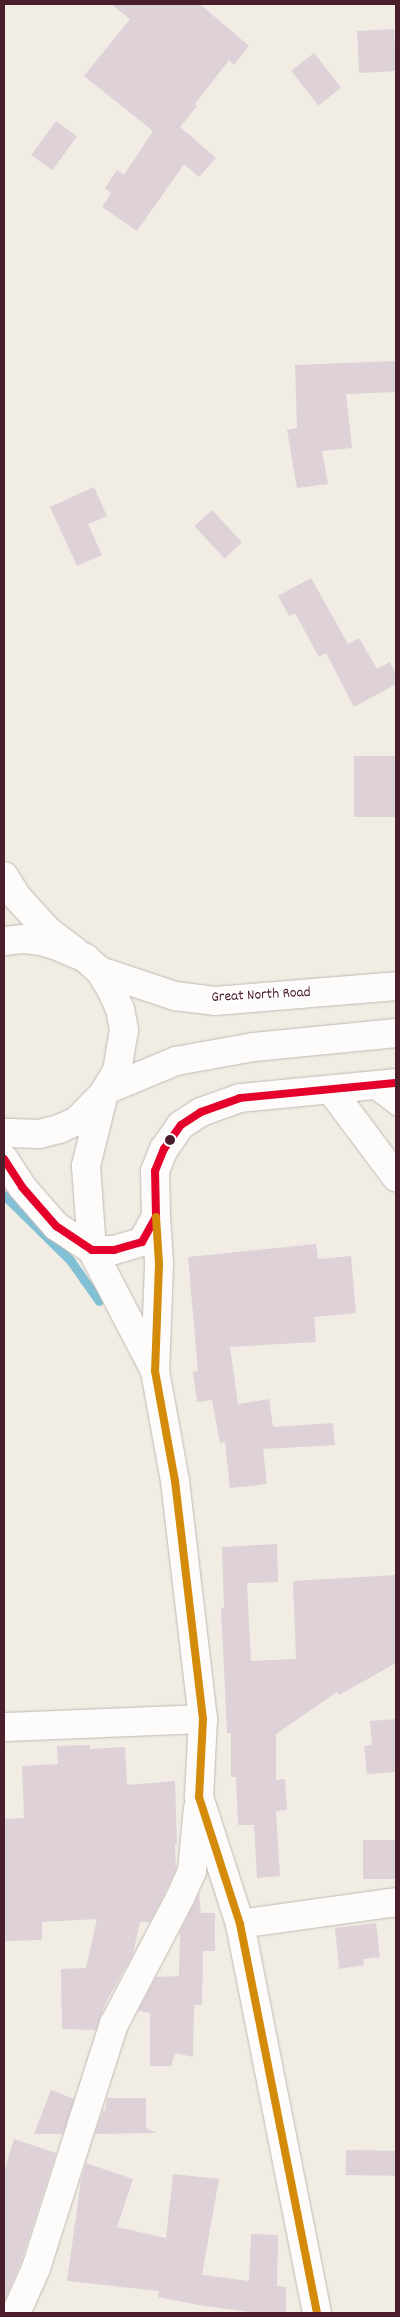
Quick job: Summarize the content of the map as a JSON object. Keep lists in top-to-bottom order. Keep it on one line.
{"streets":{"street":["Great North Road"]}}
